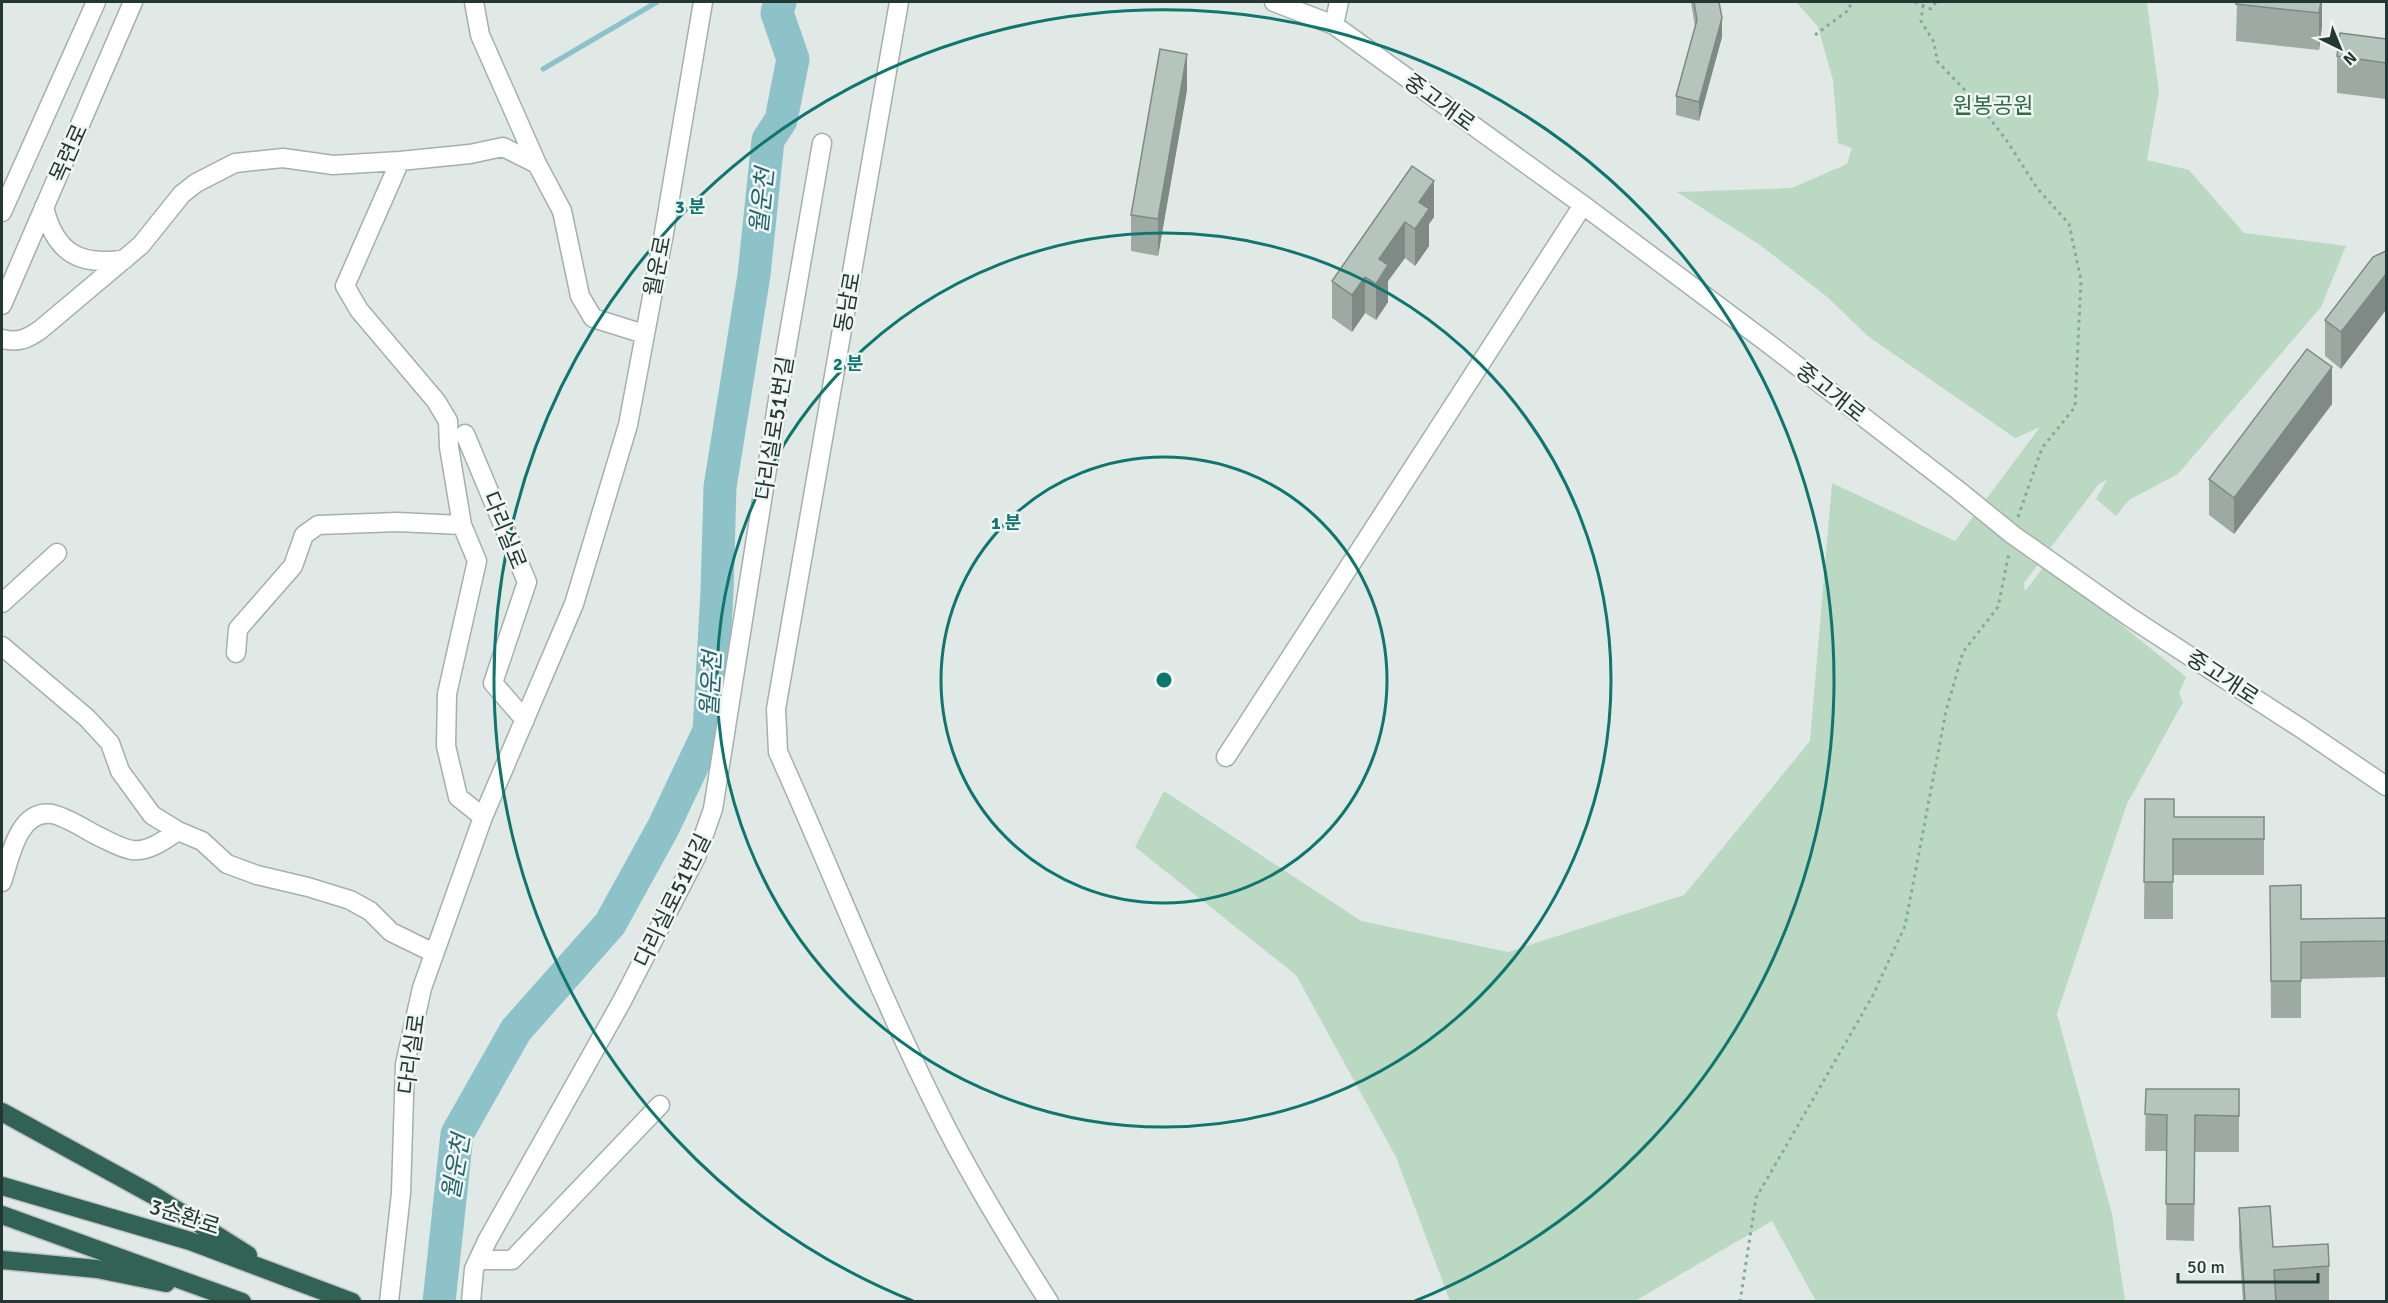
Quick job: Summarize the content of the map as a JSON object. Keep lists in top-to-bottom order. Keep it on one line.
{"streets":{"highway":["3순환로"],"street":["중고개로","목련로","월운로","동남로","다리실로51번길","다리실로"]},"crossings":[["월운로","다리실로"]],"water":["월운천"],"parks":["원봉공원"],"scale_bar":"50 m","north":"bottom right","rings":["3 분","2 분","1 분"]}
